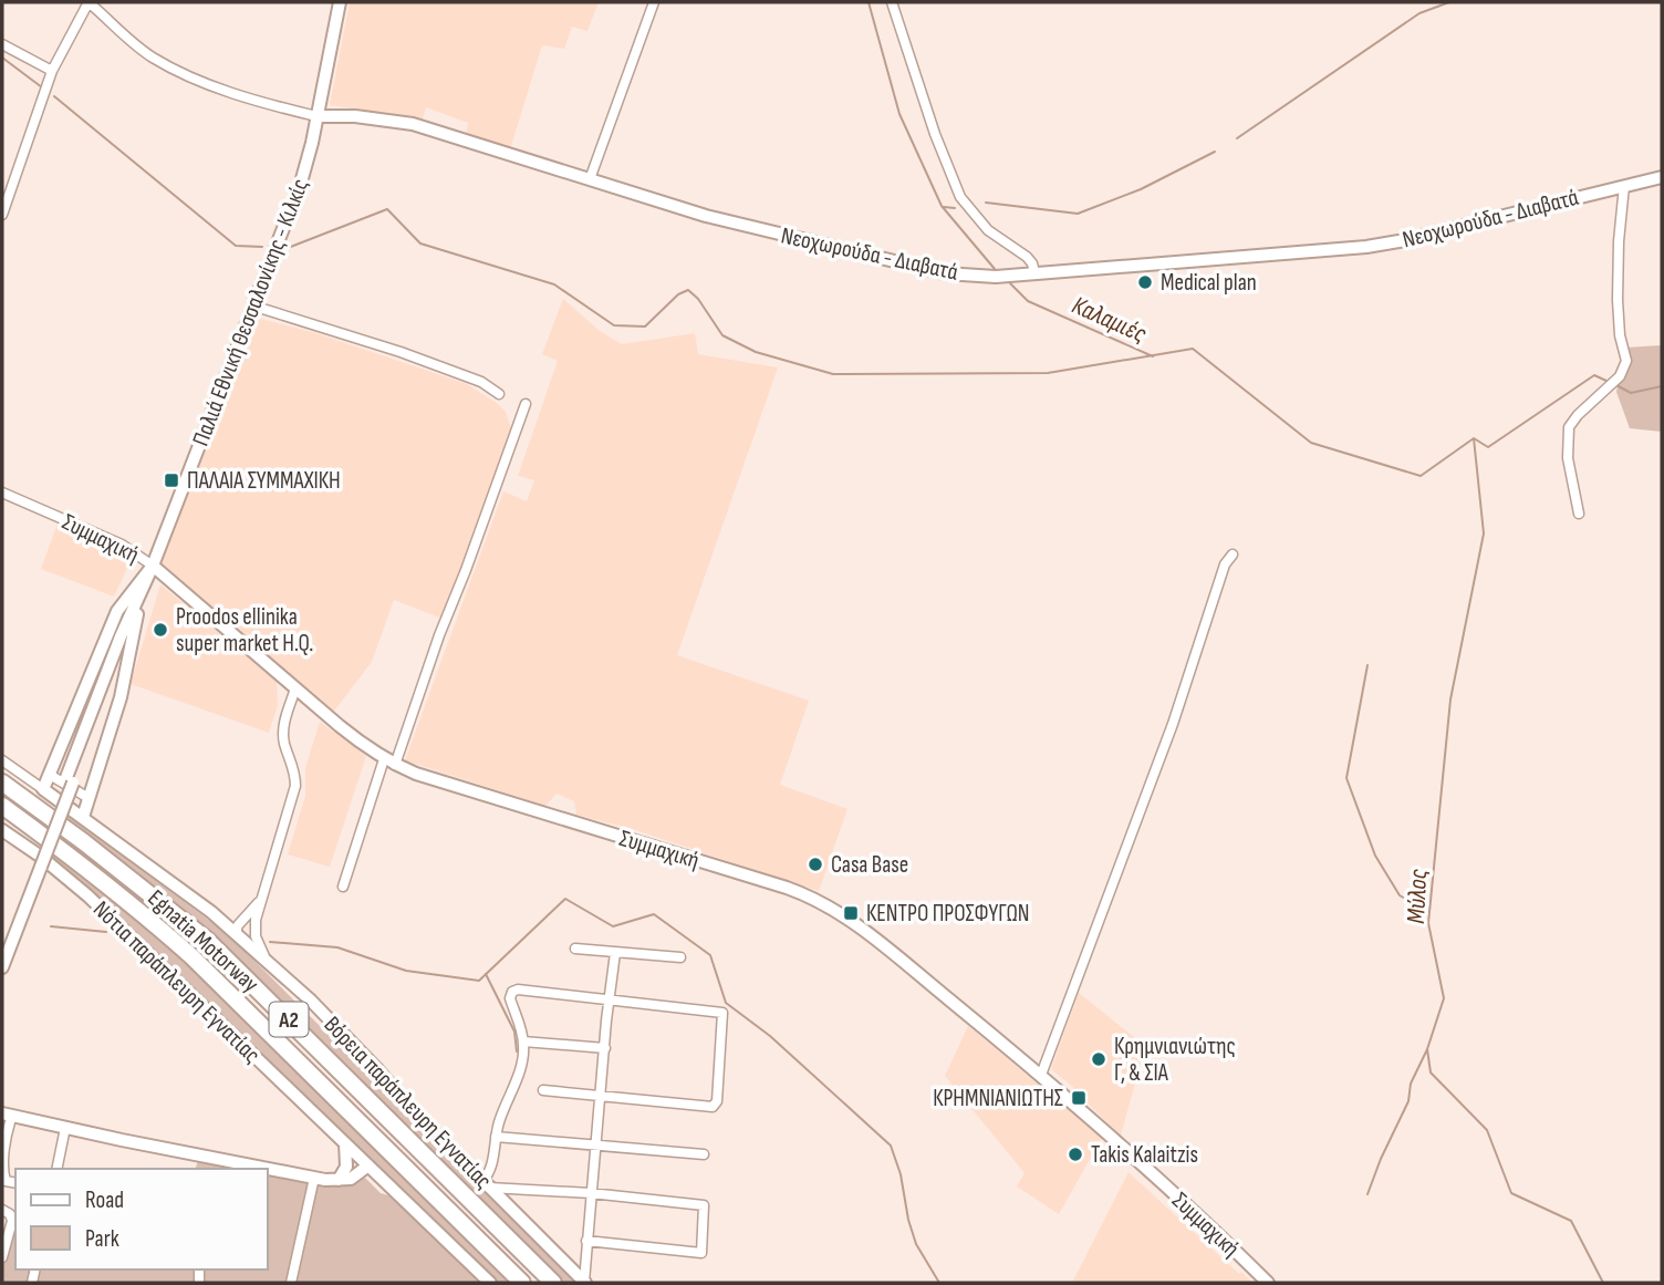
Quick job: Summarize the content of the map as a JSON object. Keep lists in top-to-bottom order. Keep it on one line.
{"streets":{"highway":["Egnatia Motorway","Α2"],"street":["Νεοχωρούδα - Διαβατά","Παλιά Εθνική Θεσσαλονίκης - Κιλκίς","Συμμαχική","Νότια παράπλευρη Εγνατίας","Βόρεια παράπλευρη Εγνατίας"]},"crossings":[["Νεοχωρούδα - Διαβατά","Παλιά Εθνική Θεσσαλονίκης - Κιλκίς"],["Παλιά Εθνική Θεσσαλονίκης - Κιλκίς","Συμμαχική"]],"water":["Καλαμιές","Μύλος"],"places":{"other":["Medical plan","Proodos ellinika super market H.Q.","Casa Base","Κρημνιανιώτης Γ, & ΣΙΑ","Takis Kalaitzis"],"transit":["ΠΑΛΑΙΑ ΣΥΜΜΑΧΙΚΗ","ΚΕΝΤΡΟ ΠΡΟΣΦΥΓΩΝ","ΚΡΗΜΝΙΑΝΙΩΤΗΣ"]},"legend":["Road","Park"]}
